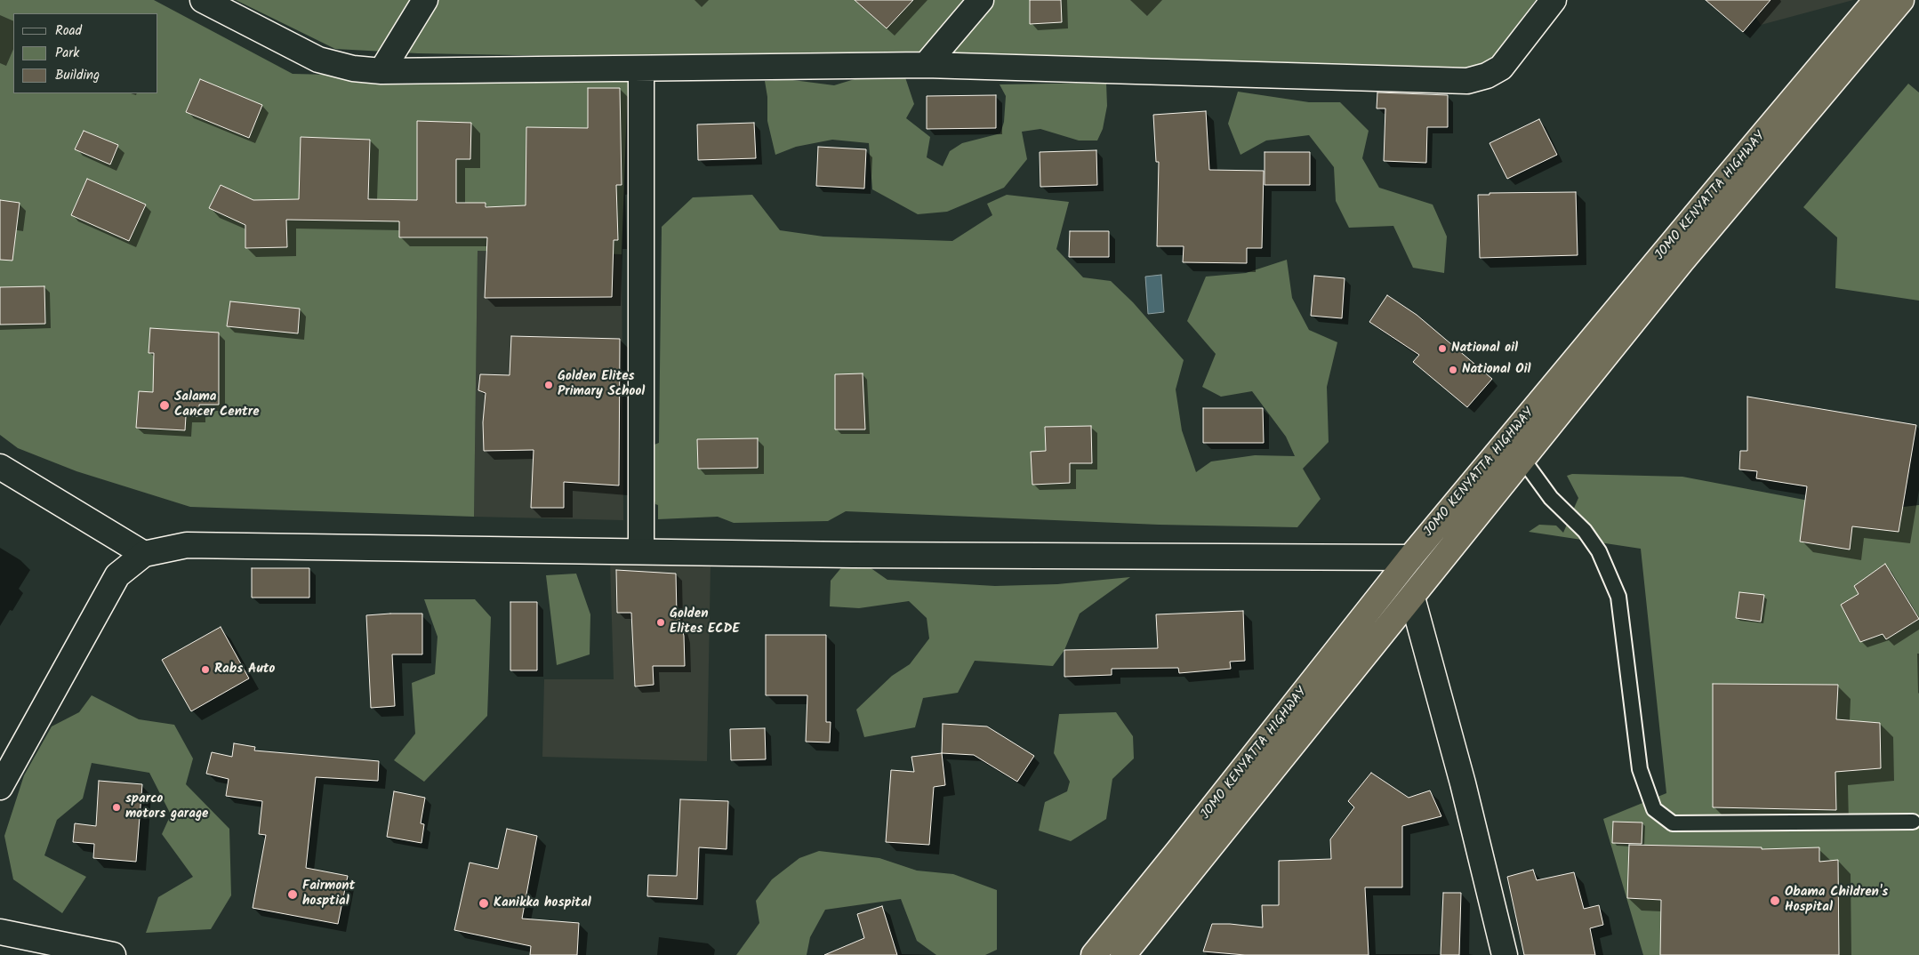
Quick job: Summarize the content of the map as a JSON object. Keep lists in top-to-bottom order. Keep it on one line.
{"streets":{"highway":["JOMO KENYATTA HIGHWAY"]},"places":["National oil","National Oil","Golden Elites Primary School","Salama Cancer Centre","Golden Elites ECDE","Rabs Auto","sparco motors garage","Fairmont hosptial","Obama Children's Hospital","Kanikka hospital"],"legend":["Road","Park","Building"]}
